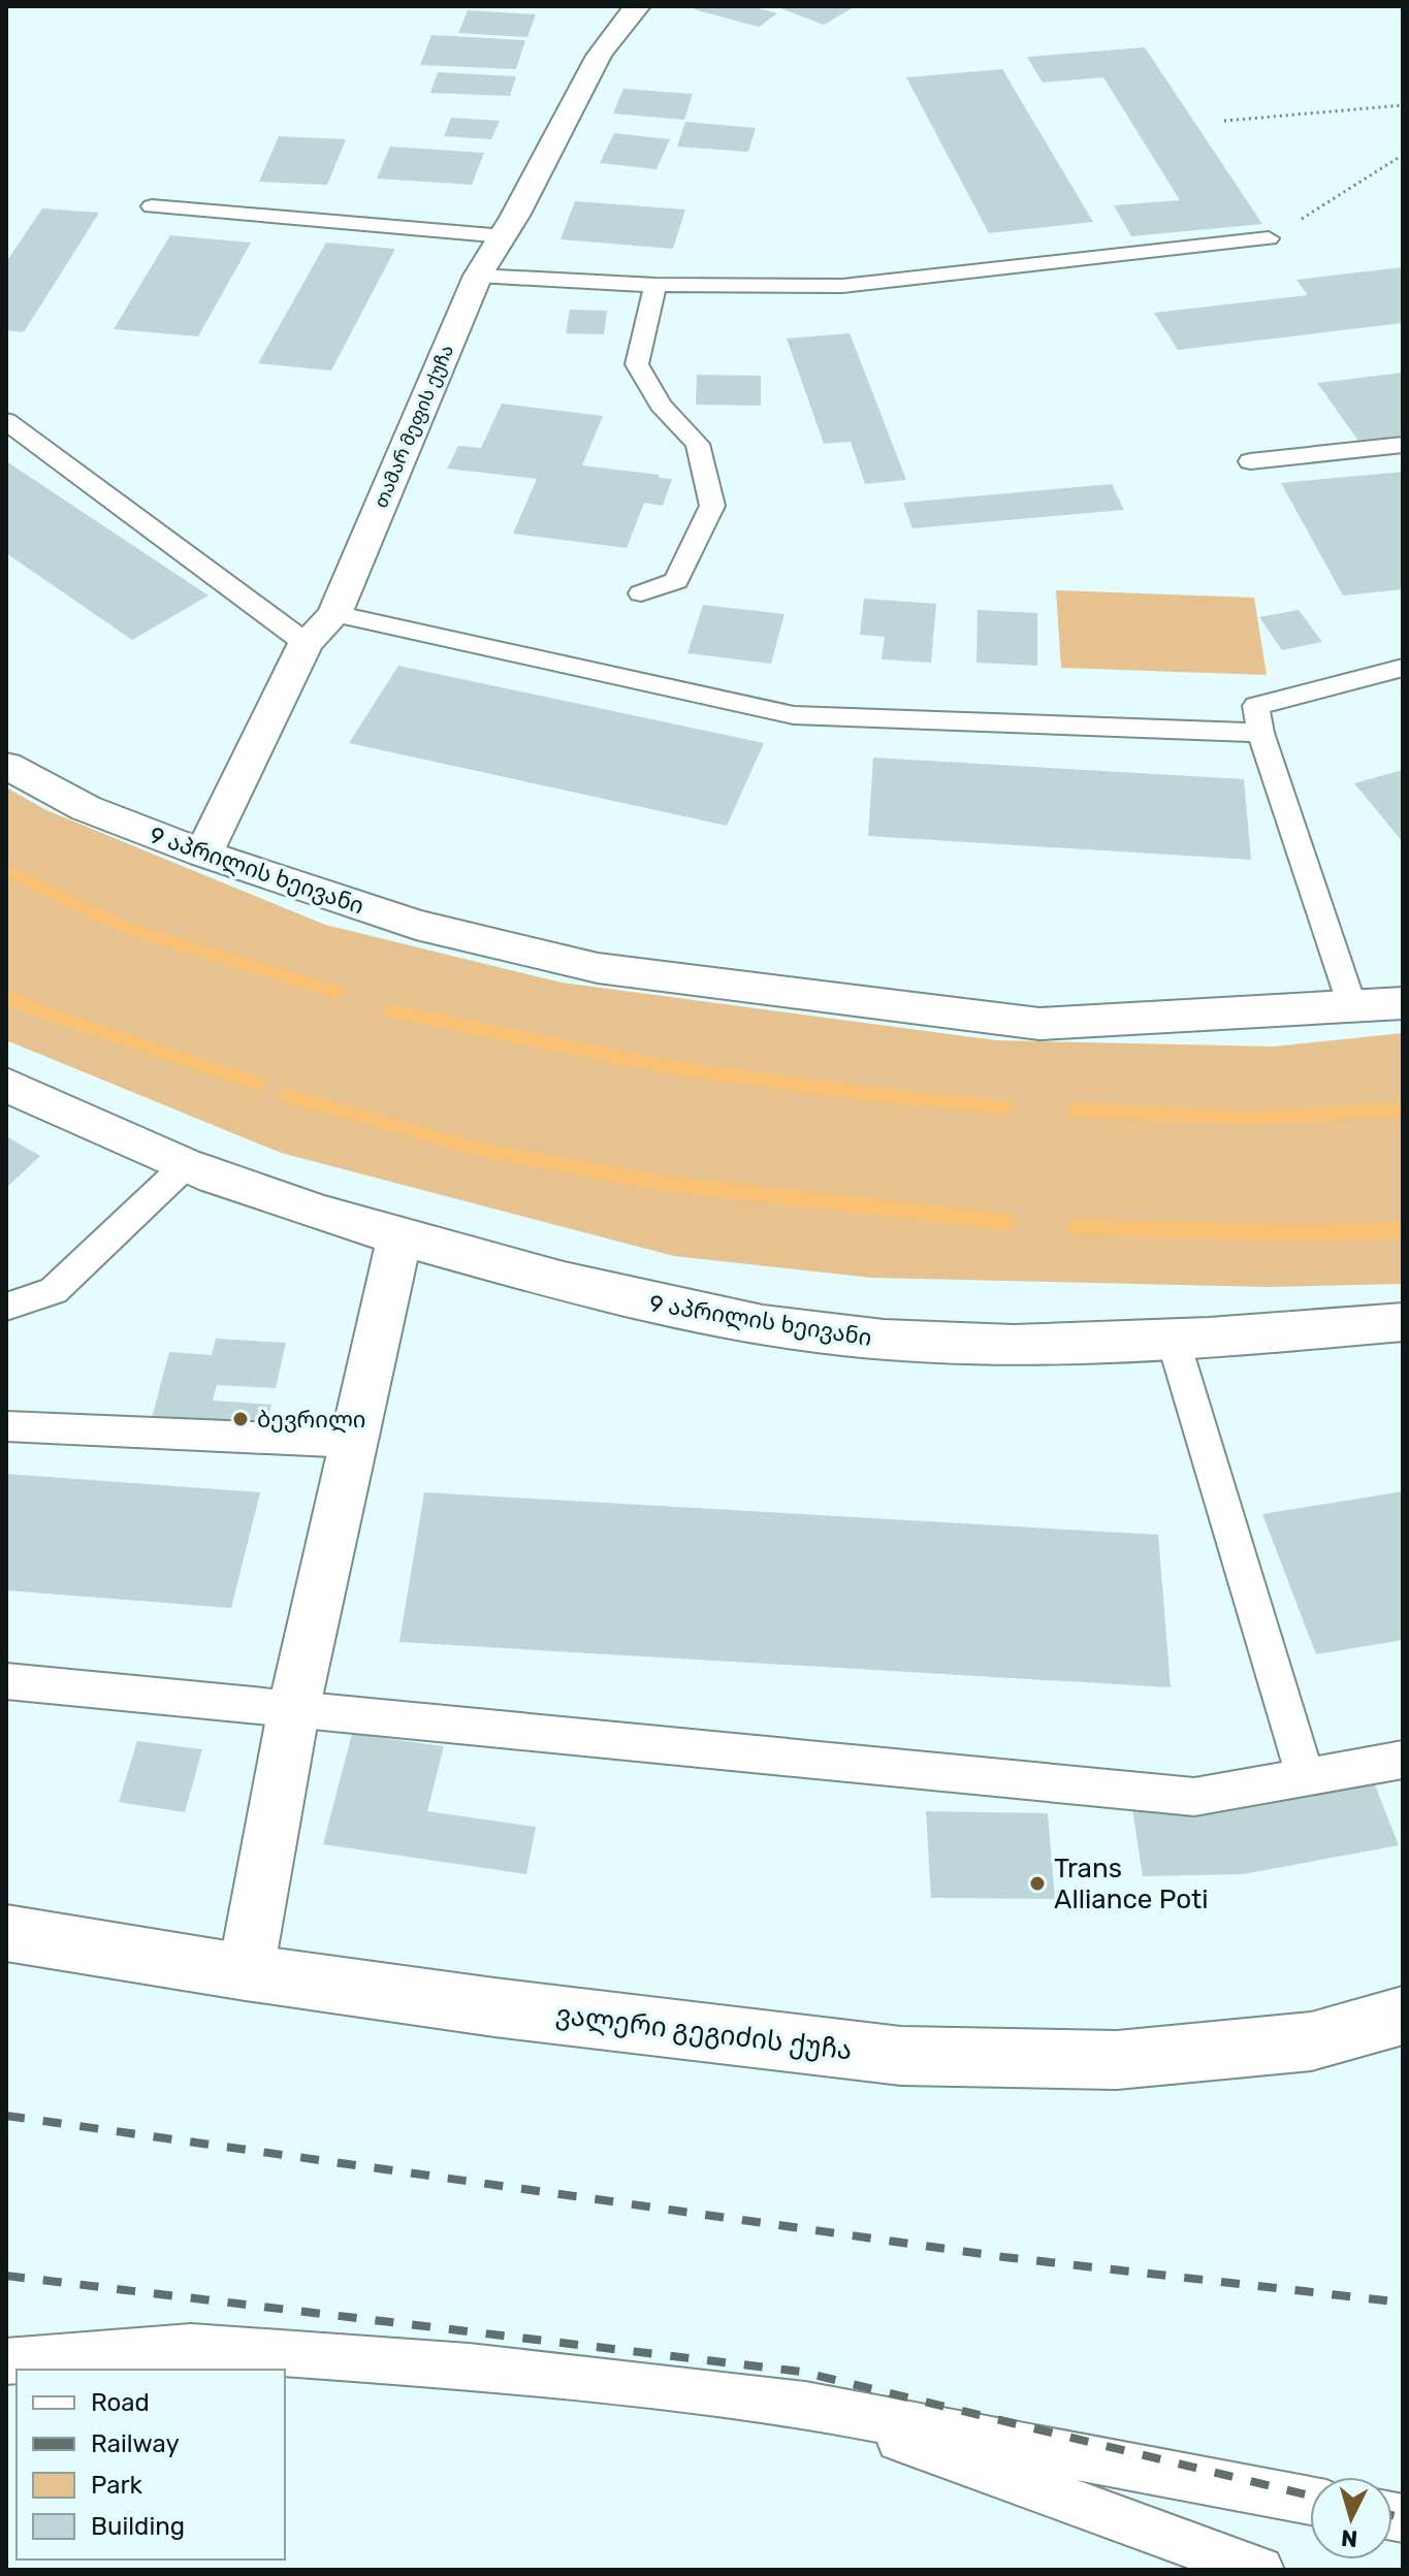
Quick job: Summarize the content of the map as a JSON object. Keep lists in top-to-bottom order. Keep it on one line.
{"streets":{"street":["თამარ მეფის ქუჩა","9 აპრილის ხეივანი","ვალერი გეგიძის ქუჩა"]},"crossings":[["თამარ მეფის ქუჩა","9 აპრილის ხეივანი"]],"places":["ბევრილი","Trans Alliance Poti"],"legend":["Road","Railway","Park","Building"],"north":"bottom"}
